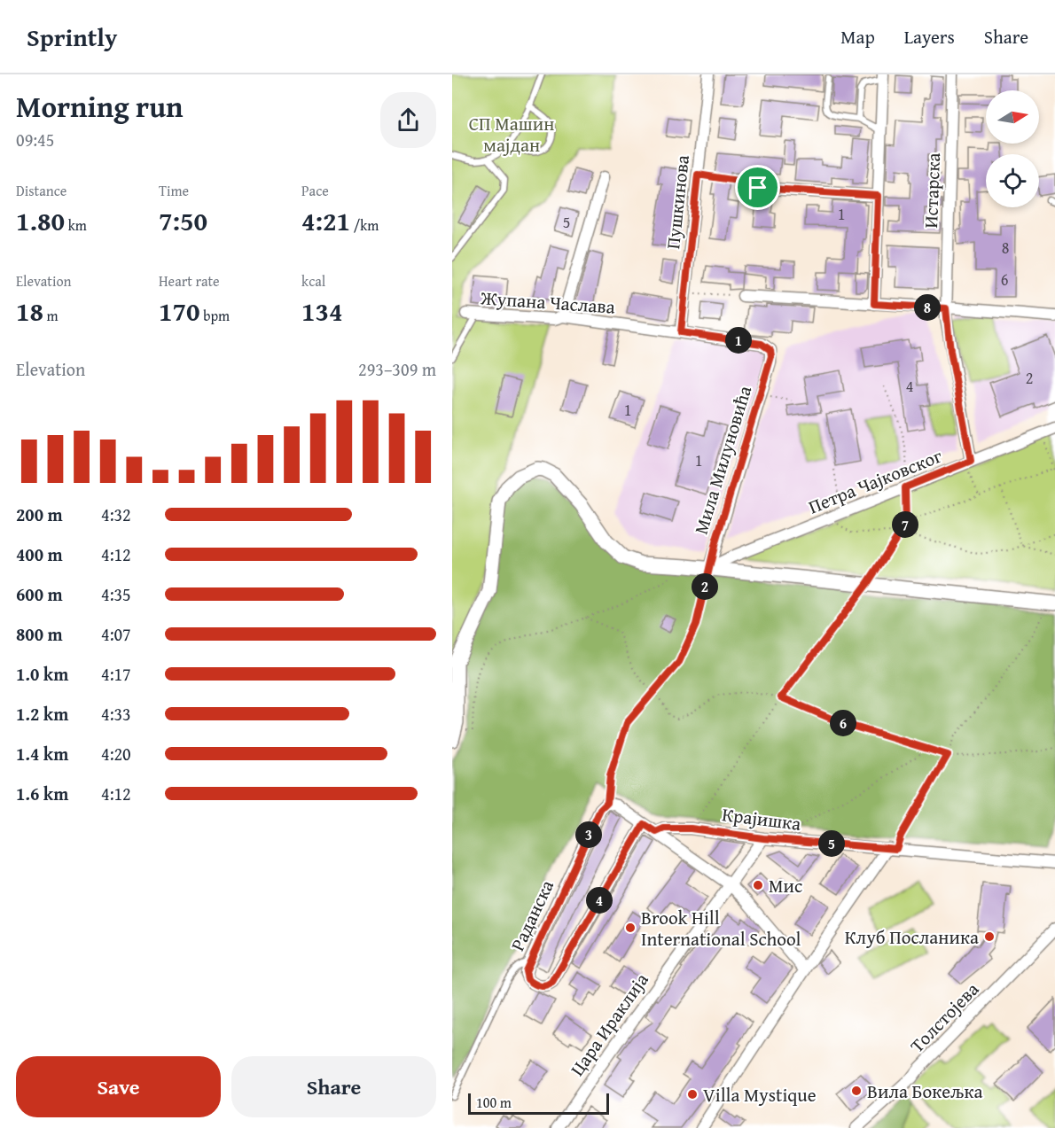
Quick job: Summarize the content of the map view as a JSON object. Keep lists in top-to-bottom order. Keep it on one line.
{"streets":{"street":["Истарска","Пушкинова","Жупана Часлава","Мила Милуновића","Петра Чајковског","Крајишка","Раданска","Толстојева","Цара Ираклија"]},"crossings":[["Истарска","Петра Чајковског"],["Пушкинова","Жупана Часлава"],["Жупана Часлава","Мила Милуновића"],["Мила Милуновића","Петра Чајковског"],["Крајишка","Цара Ираклија"]],"parks":["СП Машин мајдан"],"places":["Мис","Brook Hill International School","Клуб Посланика","Вила Бокељка","Villa Mystique"],"house_numbers":["1","5","8","6","2","4","1","1"],"scale_bar":"100 m","north":"right","page":{"header":"Sprintly","nav":["Map","Layers","Share"],"heading":["Morning run","09:45"],"stats":[["Distance","1.80 km"],["Time","7:50"],["Pace","4:21 /km"],["Elevation","18 m"],["Heart rate","170 bpm"],["kcal","134"]],"pins":["8","1","7","2","6","3","5","4"],"chart":["Elevation","293–309 m"],"list":[{"name":"200 m","note":"4:32"},{"name":"400 m","note":"4:12"},{"name":"600 m","note":"4:35"},{"name":"800 m","note":"4:07"},{"name":"1.0 km","note":"4:17"},{"name":"1.2 km","note":"4:33"},{"name":"1.4 km","note":"4:20"},{"name":"1.6 km","note":"4:12"}],"buttons":["Save","Share"],"scale":"100 m"}}
